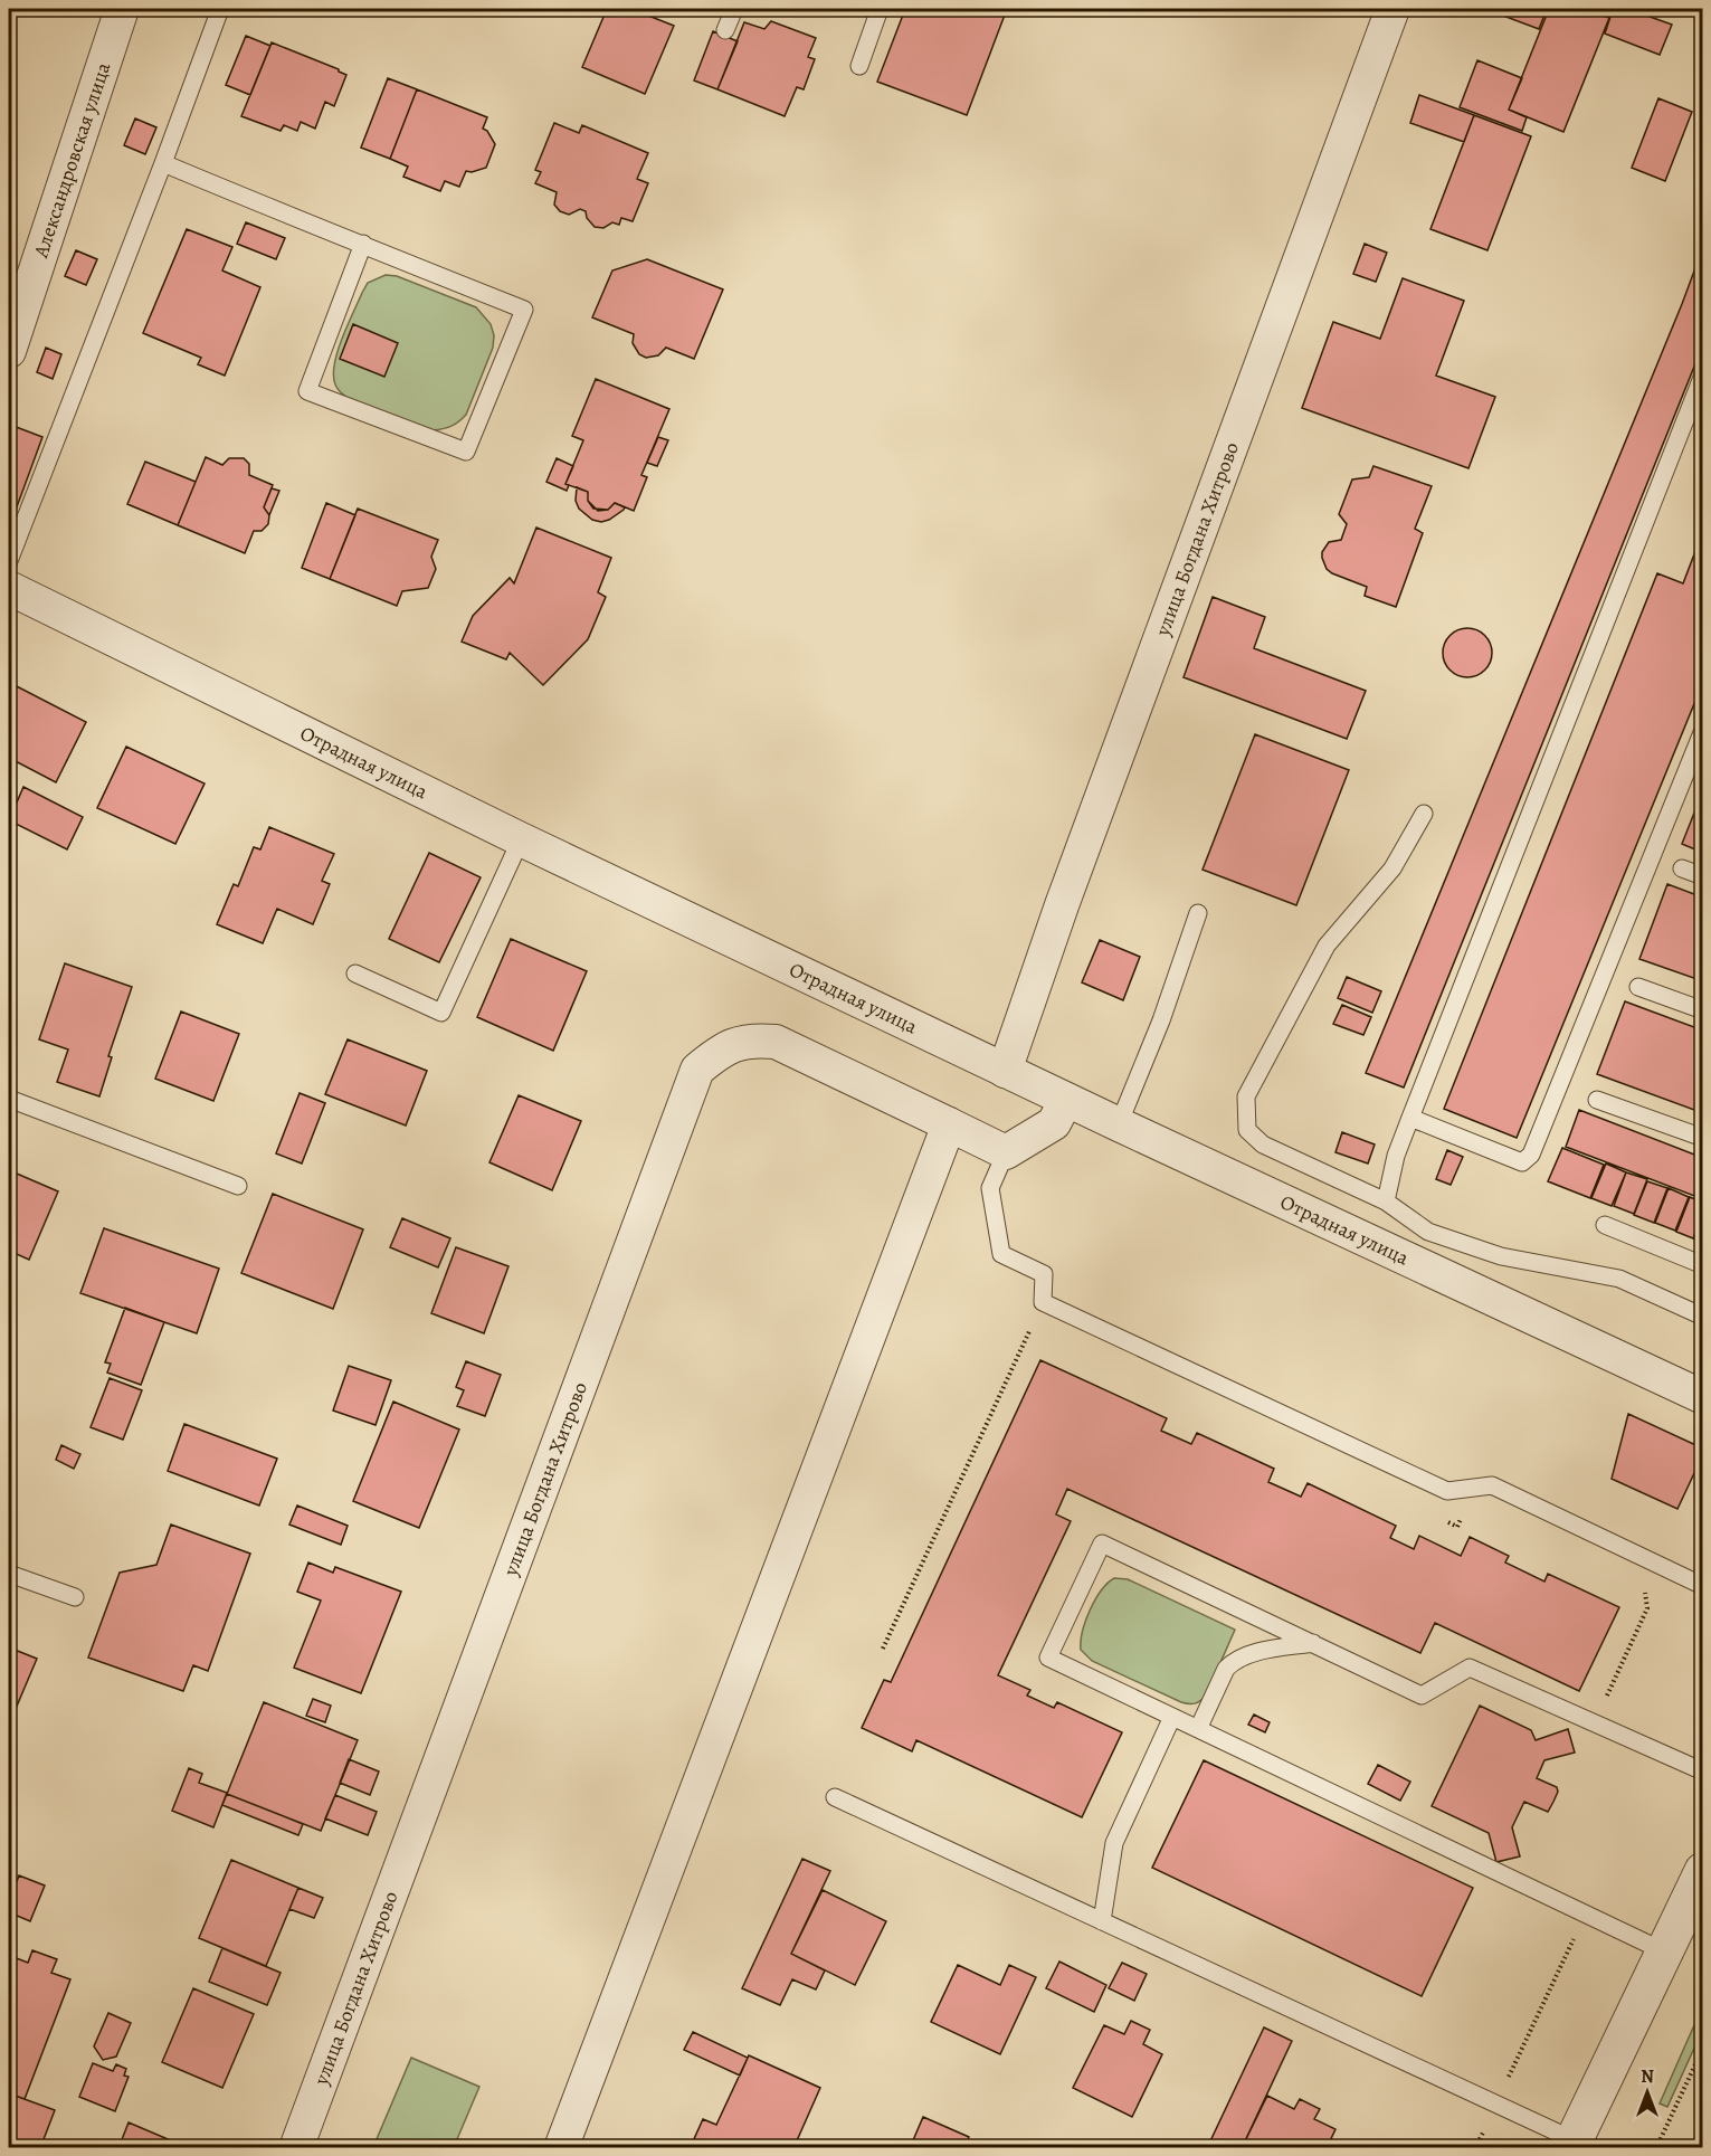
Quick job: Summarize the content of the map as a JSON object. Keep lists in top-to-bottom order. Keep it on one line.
{"streets":{"street":["Александровская улица","улица Богдана Хитрово","Отрадная улица"]},"crossings":[["улица Богдана Хитрово","Отрадная улица"]],"north":"top"}
